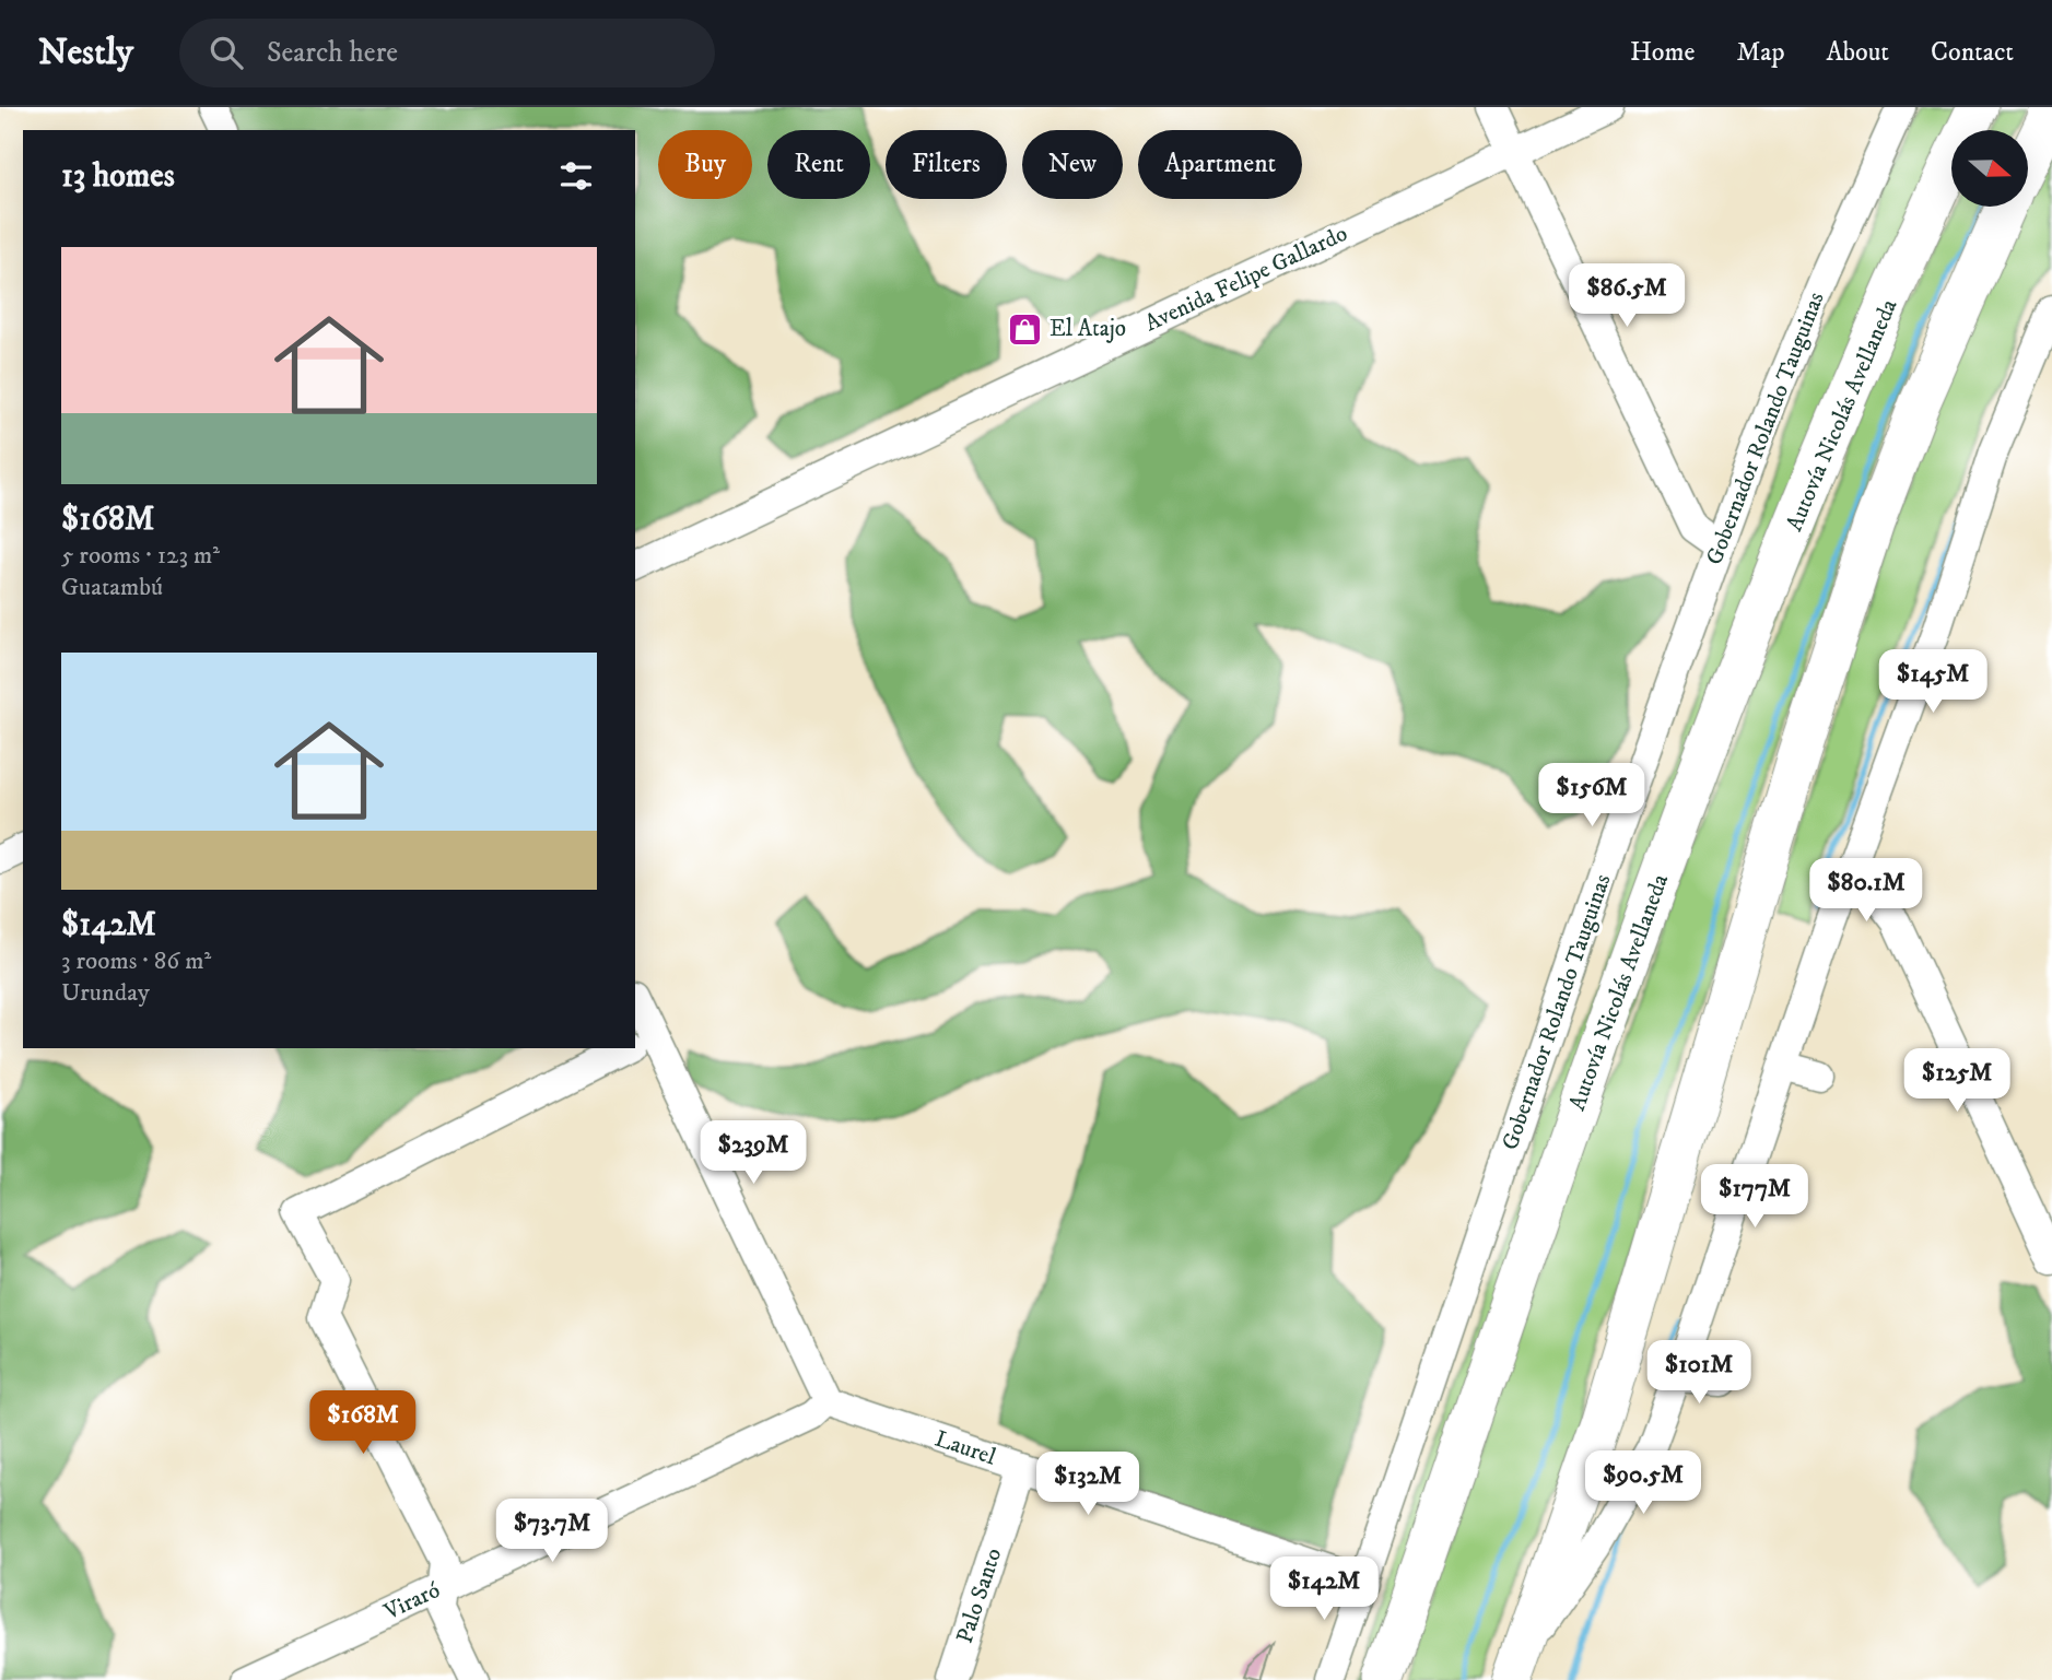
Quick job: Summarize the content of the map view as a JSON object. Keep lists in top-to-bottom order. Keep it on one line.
{"streets":{"highway":["Autovía Nicolás Avellaneda"],"street":["Avenida Felipe Gallardo","Gobernador Rolando Tauguinas","Laurel","Palo Santo","Viraró"]},"crossings":[["Gobernador Rolando Tauguinas","Laurel"],["Laurel","Palo Santo"],["Laurel","Viraró"]],"places":{"shop":["El Atajo"]},"north":"right","page":{"header":"Nestly","search":"Search here","nav":["Home","Map","About","Contact"],"chip":["Buy","Rent","Filters","New","Apartment"],"heading":"13 homes","list":[{"name":"$168M","note":"5 rooms · 123 m² · Guatambú"},{"name":"$142M","note":"3 rooms · 86 m² · Urunday"}],"price":["$86.5M","$145M","$156M","$80.1M","$125M","$239M","$177M","$101M","$168M","$90.5M","$132M","$73.7M","$142M"]}}
